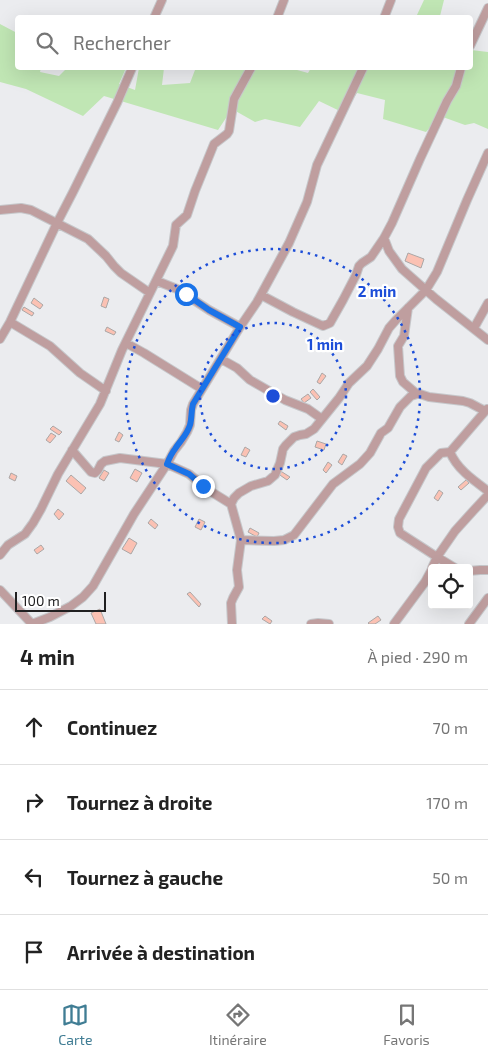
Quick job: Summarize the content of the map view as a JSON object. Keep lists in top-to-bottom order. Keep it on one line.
{"scale_bar":"100 m","page":{"search":"Rechercher","scale":"100 m","heading":["4 min","À pied · 290 m"],"list":[["Continuez","70 m"],["Tournez à droite","170 m"],["Tournez à gauche","50 m"],"Arrivée à destination"],"nav":["Carte","Itinéraire","Favoris"]},"rings":["2 min","1 min"]}
